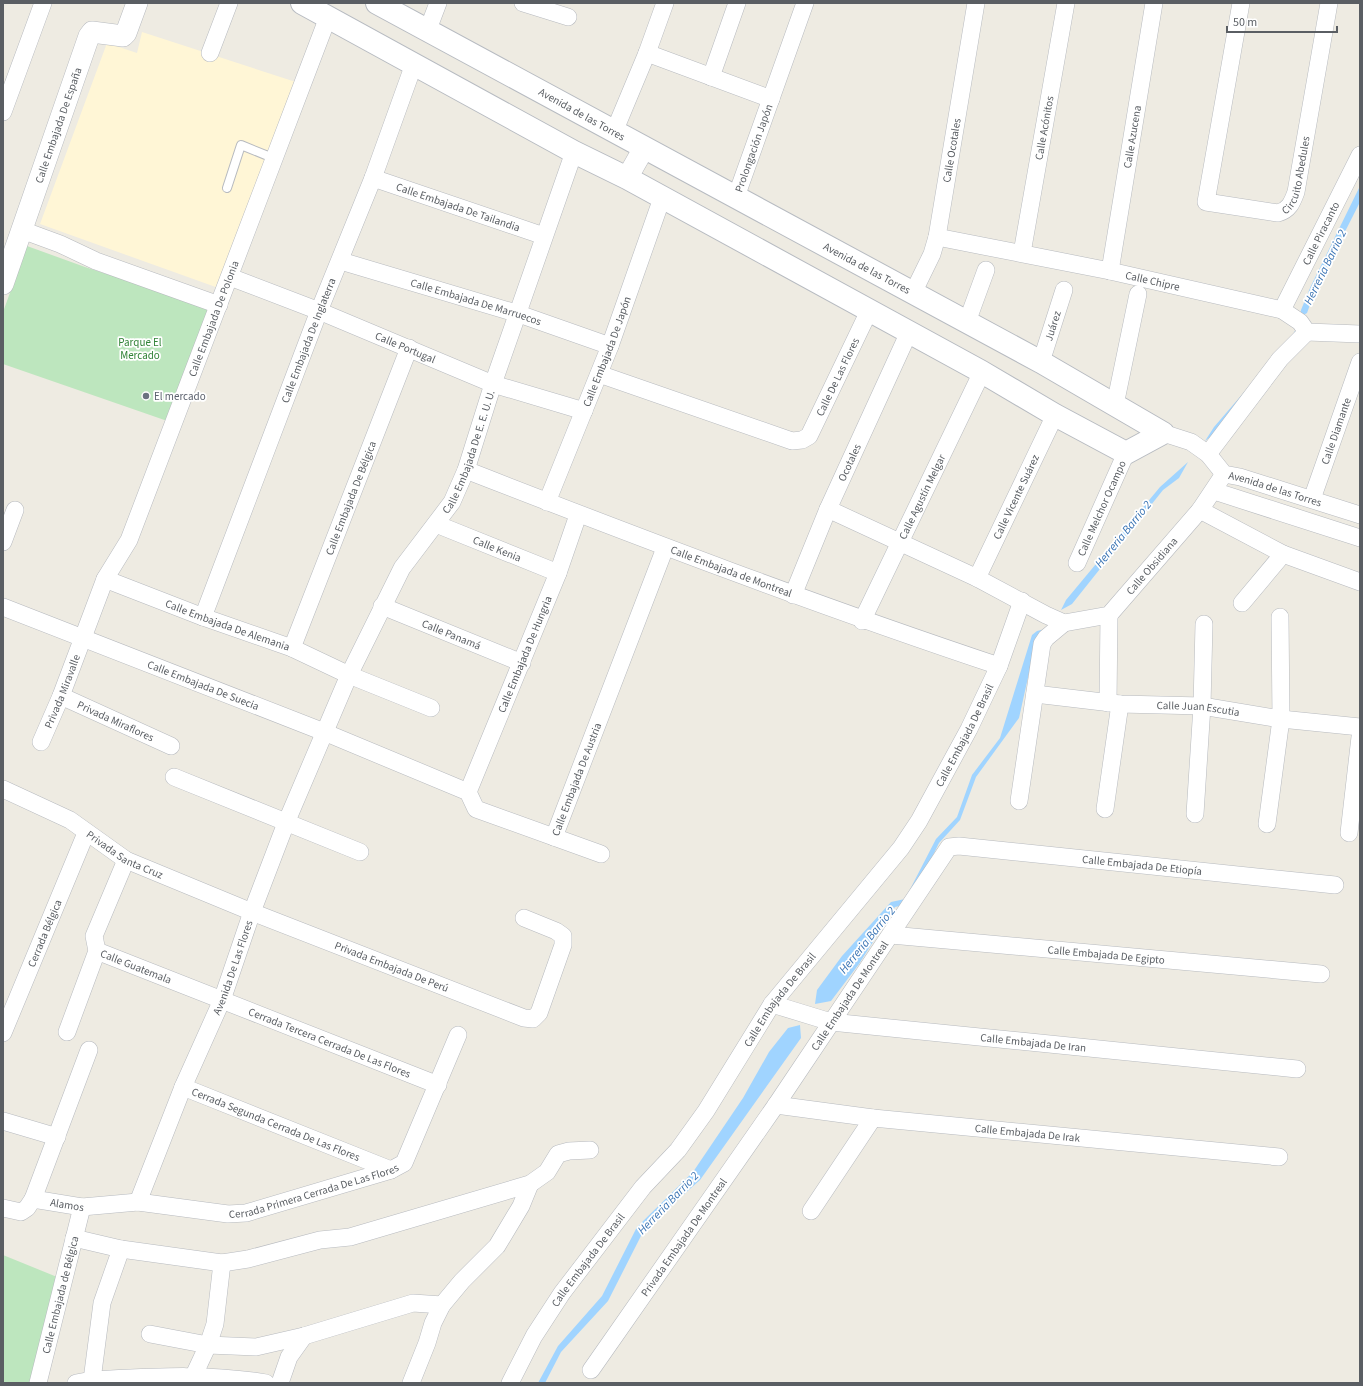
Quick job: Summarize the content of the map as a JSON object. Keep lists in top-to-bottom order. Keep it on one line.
{"streets":{"main road":["Avenida de las Torres"],"street":["Calle Embajada De España","Calle Acónitos","Calle Azucena","Prolongación Japón","Calle Ocotales","Circuito Abedules","Calle Embajada De Tailandia","Calle Piracanto","Calle Chipre","Calle Embajada De Marruecos","Calle Embajada De Polonia","Juárez","Calle Embajada De Inglaterra","Calle Portugal","Calle Embajada De Japón","Calle De Las Flores","Calle Diamante","Calle Embajada De E. E. U. U.","Ocotales","Calle Agustín Melgar","Calle Vicente Suárez","Calle Embajada De Bélgica","Calle Melchor Ocampo","Calle Kenia","Calle Obsidiana","Calle Embajada de Montreal","Calle Embajada De Alemania","Calle Panamá","Calle Embajada De Hungria","Calle Embajada De Suecia","Privada Miravalle","Calle Juan Escutia","Privada Miraflores","Calle Embajada De Brasil","Calle Embajada De Austria","Privada Santa Cruz","Calle Embajada De Etiopía","Cerrada Bélgica","Calle Embajada De Egipto","Calle Guatemala","Privada Embajada De Perú","Avenida De Las Flores","Calle Embajada De Montreal","Cerrada Tercera Cerrada De Las Flores","Calle Embajada De Iran","Cerrada Segunda Cerrada De Las Flores","Calle Embajada De Irak","Cerrada Primera Cerrada De Las Flores","Alamos","Privada Embajada De Montreal","Calle Embajada de Bélgica"]},"crossings":[["Avenida de las Torres","Prolongación Japón"],["Avenida de las Torres","Calle Ocotales"],["Avenida de las Torres","Juárez"],["Avenida de las Torres","Calle Diamante"],["Avenida de las Torres","Calle Obsidiana"],["Calle Acónitos","Calle Chipre"],["Calle Azucena","Calle Chipre"],["Calle Ocotales","Calle Chipre"],["Calle Embajada De Tailandia","Calle Embajada De Inglaterra"],["Calle Embajada De Tailandia","Calle Embajada De E. E. U. U."],["Calle Piracanto","Calle Chipre"],["Calle Embajada De Marruecos","Calle Embajada De Inglaterra"],["Calle Embajada De Marruecos","Calle Embajada De Japón"],["Calle Embajada De Marruecos","Calle Embajada De E. E. U. U."],["Calle Embajada De Polonia","Calle Portugal"],["Calle Embajada De Polonia","Calle Embajada De Alemania"],["Calle Embajada De Polonia","Calle Embajada De Suecia"],["Calle Embajada De Polonia","Privada Miravalle"],["Calle Embajada De Inglaterra","Calle Portugal"],["Calle Embajada De Inglaterra","Calle Embajada De Alemania"],["Calle Portugal","Calle Embajada De Japón"],["Calle Portugal","Calle Embajada De E. E. U. U."],["Calle Portugal","Calle Embajada De Bélgica"],["Calle Embajada De Japón","Calle De Las Flores"],["Calle Embajada De Japón","Calle Embajada de Montreal"],["Calle Embajada De E. E. U. U.","Calle Kenia"],["Calle Embajada De E. E. U. U.","Calle Embajada de Montreal"],["Calle Embajada De E. E. U. U.","Calle Embajada De Alemania"],["Calle Embajada De E. E. U. U.","Calle Panamá"],["Calle Embajada De E. E. U. U.","Calle Embajada De Suecia"],["Calle Embajada De E. E. U. U.","Avenida De Las Flores"],["Ocotales","Calle Embajada de Montreal"],["Calle Agustín Melgar","Calle Embajada de Montreal"],["Calle Embajada De Bélgica","Calle Embajada De Alemania"],["Calle Kenia","Calle Embajada De Hungria"],["Calle Embajada de Montreal","Calle Embajada De Hungria"],["Calle Embajada de Montreal","Calle Embajada De Brasil"],["Calle Embajada de Montreal","Calle Embajada De Austria"],["Calle Panamá","Calle Embajada De Hungria"],["Calle Embajada De Hungria","Calle Embajada De Austria"],["Calle Embajada De Suecia","Privada Miravalle"],["Calle Embajada De Suecia","Avenida De Las Flores"],["Privada Miravalle","Privada Miraflores"],["Calle Embajada De Brasil","Calle Embajada De Iran"],["Privada Santa Cruz","Cerrada Bélgica"],["Privada Santa Cruz","Calle Guatemala"],["Privada Santa Cruz","Privada Embajada De Perú"],["Privada Santa Cruz","Avenida De Las Flores"],["Calle Embajada De Etiopía","Calle Embajada De Montreal"],["Calle Embajada De Egipto","Calle Embajada De Montreal"],["Calle Guatemala","Avenida De Las Flores"],["Calle Guatemala","Cerrada Tercera Cerrada De Las Flores"],["Privada Embajada De Perú","Avenida De Las Flores"],["Avenida De Las Flores","Cerrada Tercera Cerrada De Las Flores"],["Avenida De Las Flores","Cerrada Segunda Cerrada De Las Flores"],["Avenida De Las Flores","Cerrada Primera Cerrada De Las Flores"],["Avenida De Las Flores","Alamos"],["Calle Embajada De Montreal","Calle Embajada De Iran"],["Calle Embajada De Montreal","Calle Embajada De Irak"],["Calle Embajada De Montreal","Privada Embajada De Montreal"],["Cerrada Tercera Cerrada De Las Flores","Cerrada Primera Cerrada De Las Flores"],["Cerrada Segunda Cerrada De Las Flores","Cerrada Primera Cerrada De Las Flores"],["Calle Embajada De Irak","Privada Embajada De Montreal"],["Cerrada Primera Cerrada De Las Flores","Alamos"],["Alamos","Calle Embajada de Bélgica"]],"water":["Herreria Barrio 2"],"parks":["Parque El Mercado"],"places":["El mercado"],"scale_bar":"50 m"}
